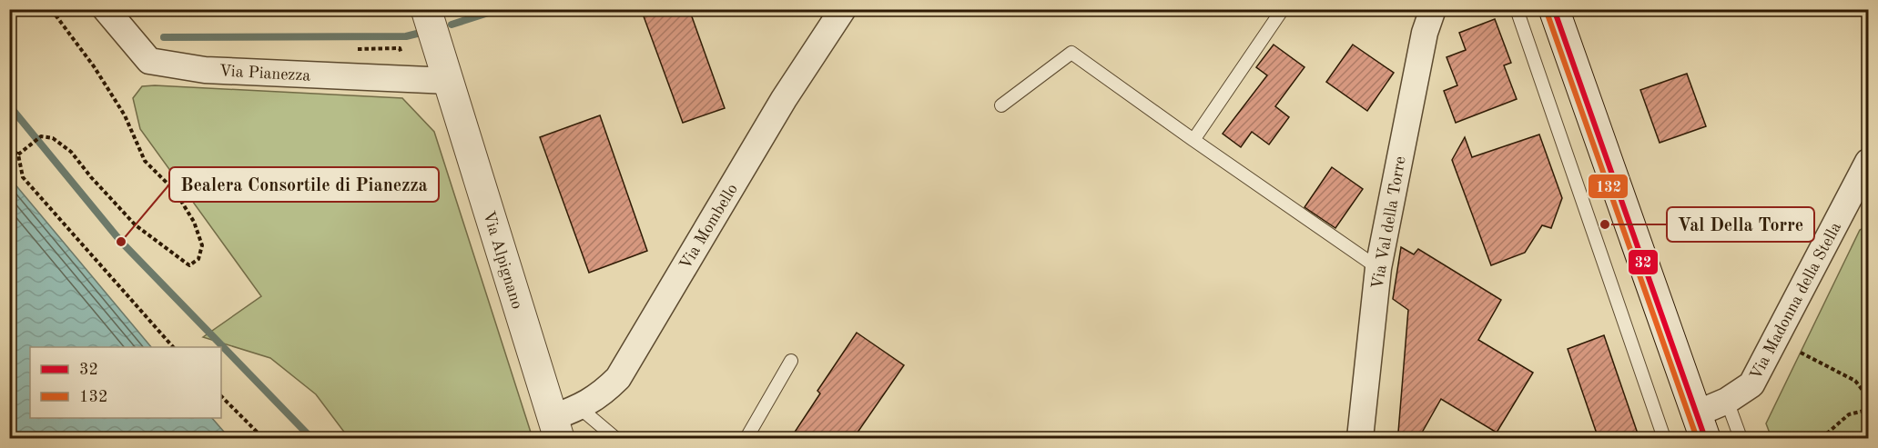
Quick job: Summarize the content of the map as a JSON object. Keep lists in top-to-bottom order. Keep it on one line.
{"streets":{"street":["Via Pianezza","Via Val della Torre","Via Mombello","Via Alpignano","Via Madonna della Stella"]},"crossings":[["Via Pianezza","Via Alpignano"],["Via Mombello","Via Alpignano"]],"places":["Val Della Torre","Bealera Consortile di Pianezza"],"lines":["transit line 32","transit line 132"],"legend":["32","132"]}
